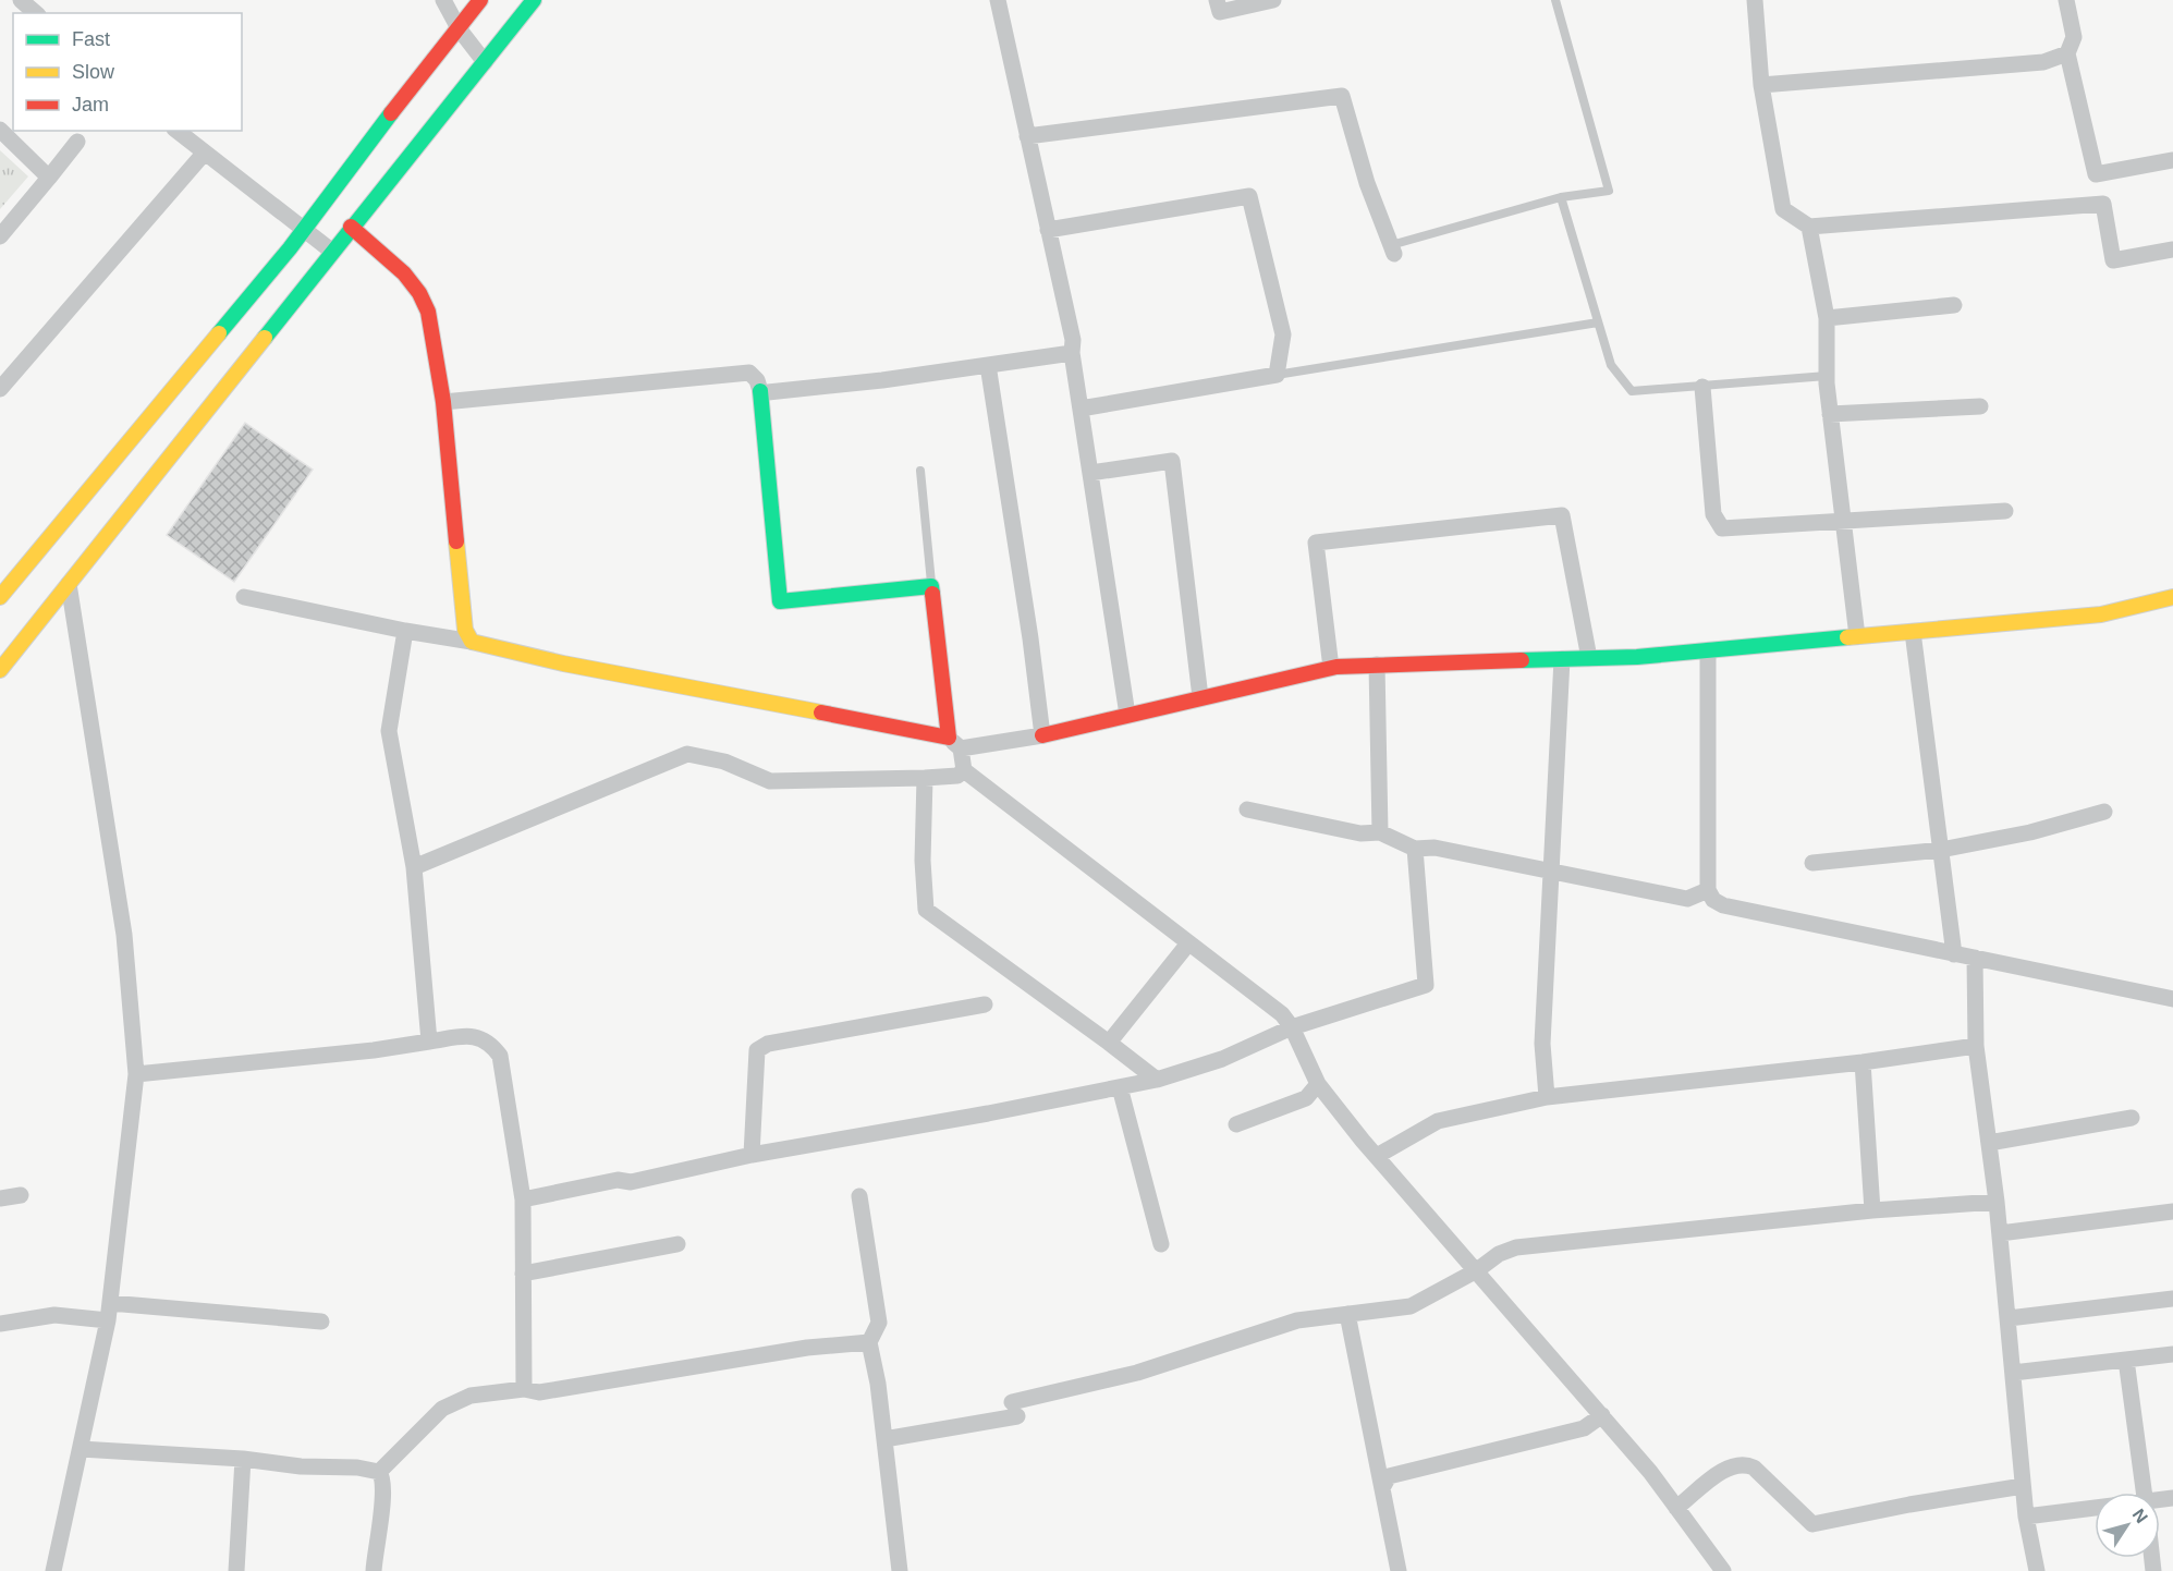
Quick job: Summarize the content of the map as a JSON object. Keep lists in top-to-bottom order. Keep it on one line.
{"legend":["Fast","Slow","Jam"],"north":"top right"}
